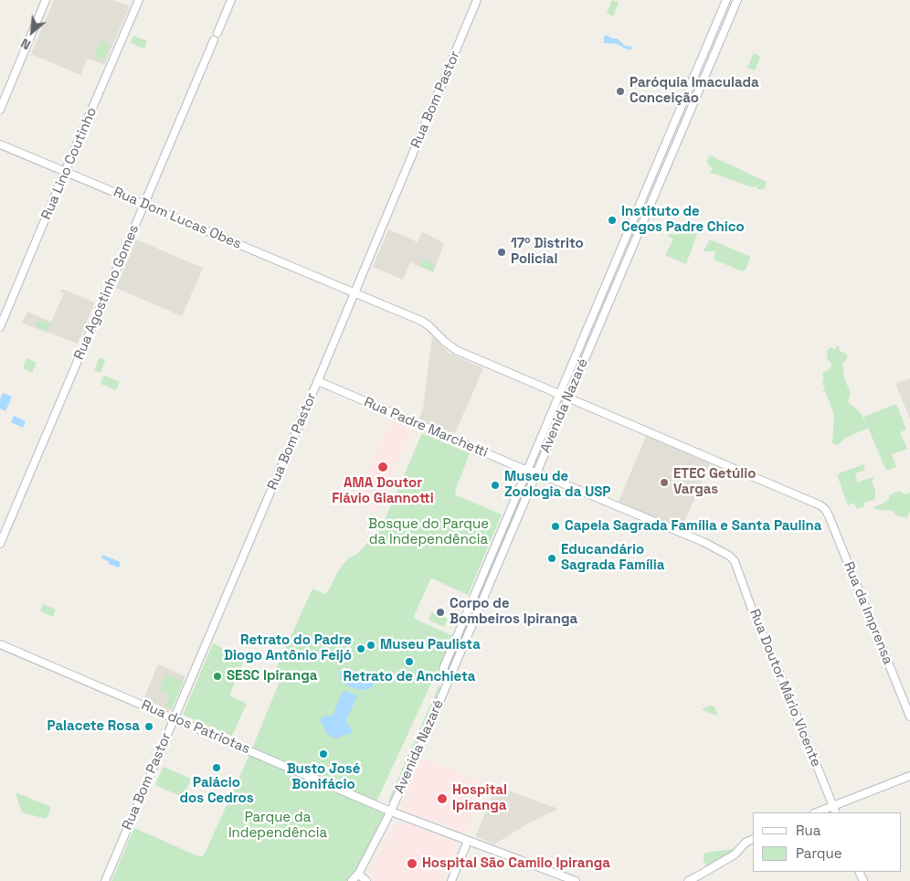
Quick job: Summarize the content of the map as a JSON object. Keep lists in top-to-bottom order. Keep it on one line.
{"streets":{"street":["Rua Bom Pastor","Rua Lino Coutinho","Rua Dom Lucas Obes","Rua Agostinho Gomes","Avenida Nazaré","Rua Padre Marchetti","Rua da Imprensa","Rua Doutor Mário Vicente","Rua dos Patriotas"]},"crossings":[["Rua Bom Pastor","Rua Dom Lucas Obes"],["Rua Bom Pastor","Rua Padre Marchetti"],["Rua Bom Pastor","Rua dos Patriotas"],["Rua Lino Coutinho","Rua Dom Lucas Obes"],["Rua Dom Lucas Obes","Rua Agostinho Gomes"],["Rua Dom Lucas Obes","Avenida Nazaré"],["Rua Dom Lucas Obes","Rua da Imprensa"],["Avenida Nazaré","Rua Padre Marchetti"],["Avenida Nazaré","Rua dos Patriotas"],["Rua Padre Marchetti","Rua Doutor Mário Vicente"]],"parks":["Bosque do Parque da Independência","Parque da Independência"],"places":["Paróquia Imaculada Conceição","Instituto de Cegos Padre Chico","17º Distrito Policial","AMA Doutor Flávio Giannotti","ETEC Getúlio Vargas","Museu de Zoologia da USP","Capela Sagrada Família e Santa Paulina","Educandário Sagrada Família","Corpo de Bombeiros Ipiranga","Museu Paulista","Retrato do Padre Diogo Antônio Feijó","Retrato de Anchieta","SESC Ipiranga","Palacete Rosa","Busto José Bonifácio","Palácio dos Cedros","Hospital Ipiranga","Hospital São Camilo Ipiranga"],"legend":["Rua","Parque"],"north":"bottom left"}
